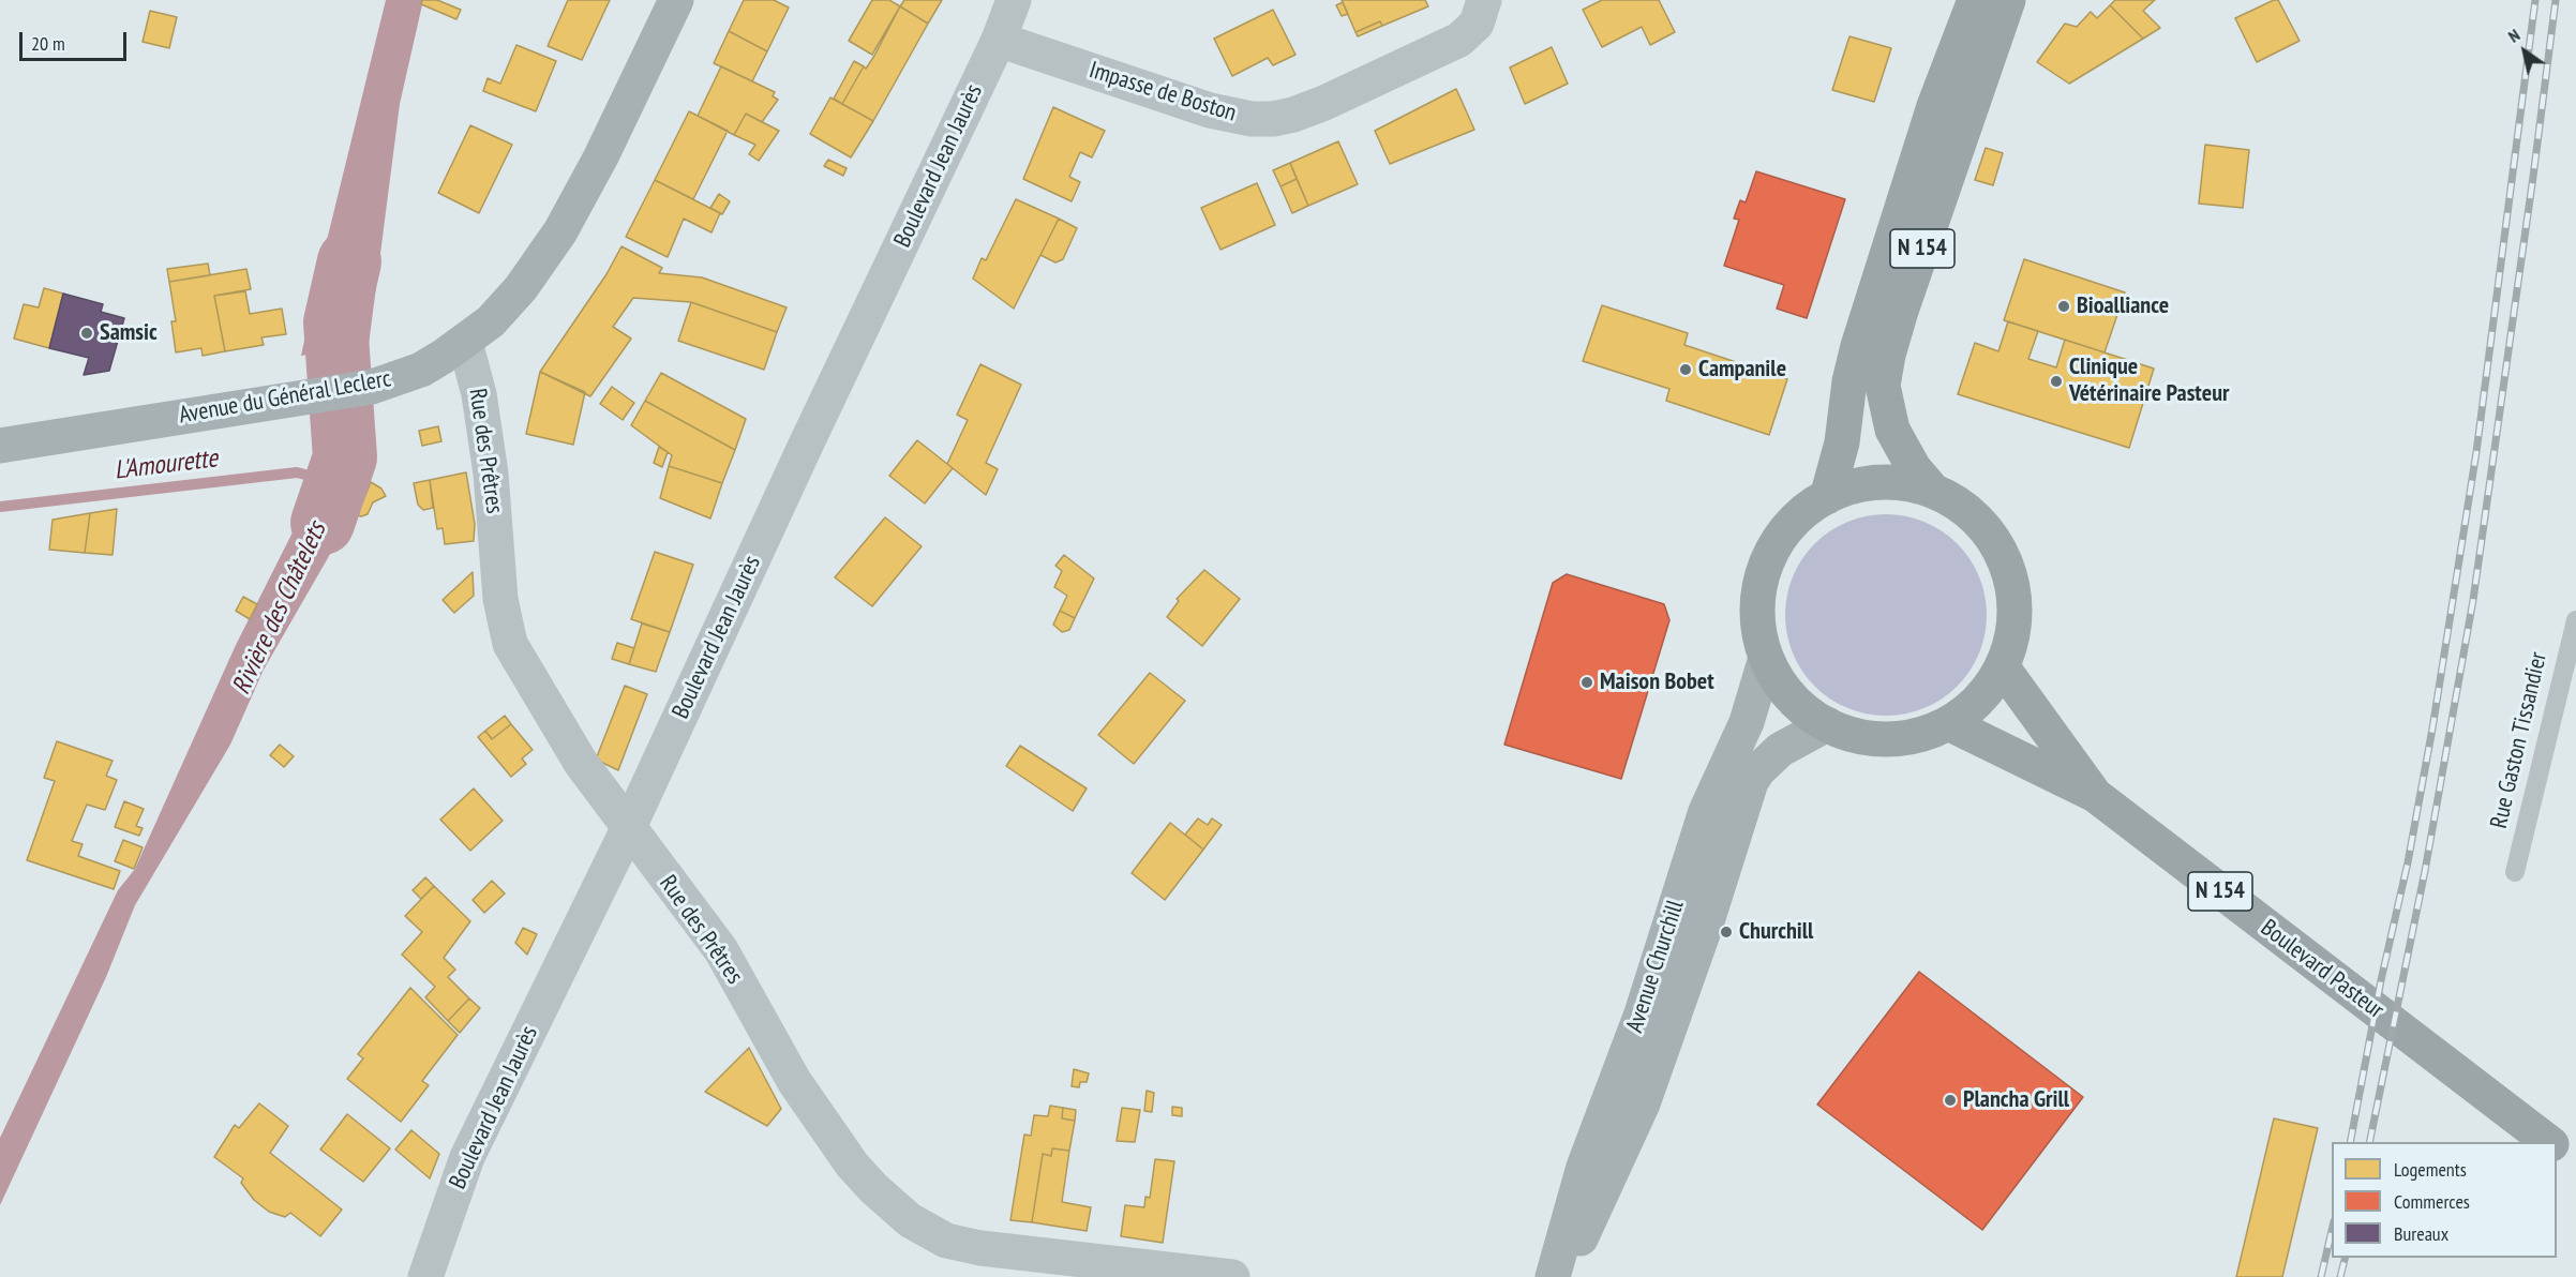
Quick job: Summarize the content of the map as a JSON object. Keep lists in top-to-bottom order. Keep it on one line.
{"streets":{"main road":["N 154","Avenue du Général Leclerc","Avenue Churchill","Boulevard Pasteur"],"street":["Impasse de Boston","Boulevard Jean Jaurès","Rue des Prêtres"],"lane":["Rue Gaston Tissandier"]},"crossings":[["Impasse de Boston","Boulevard Jean Jaurès"],["Boulevard Jean Jaurès","Rue des Prêtres"],["N 154","Boulevard Pasteur"],["Avenue du Général Leclerc","Rue des Prêtres"]],"water":["L'Amourette","Rivière des Châtelets"],"places":["Bioalliance","Samsic","Campanile","Clinique Vétérinaire Pasteur","Maison Bobet","Churchill","Plancha Grill"],"legend":["Logements","Commerces","Bureaux"],"scale_bar":"20 m","north":"top left"}
